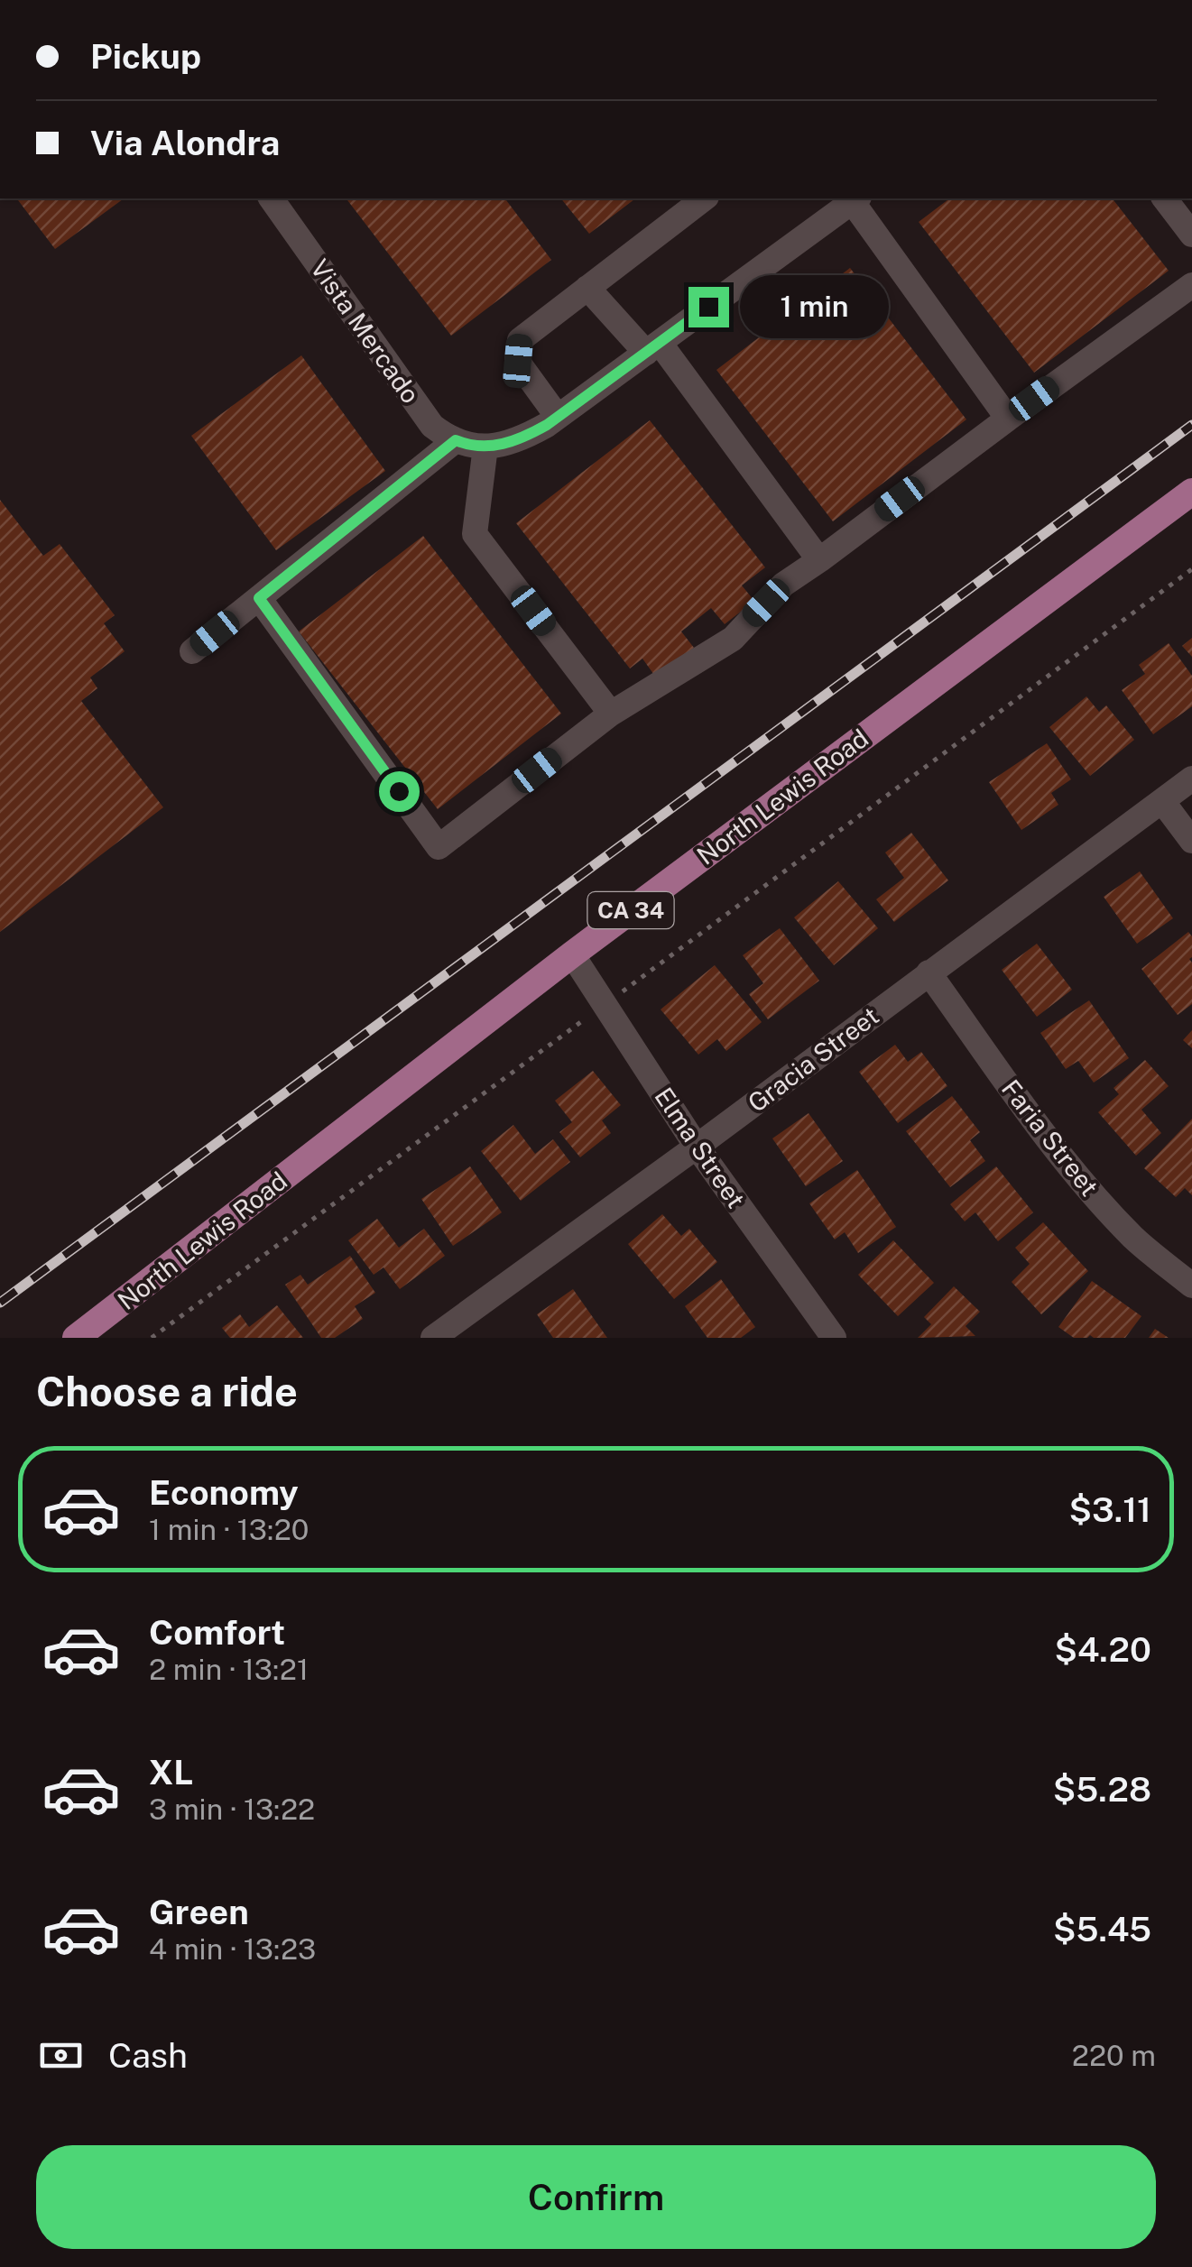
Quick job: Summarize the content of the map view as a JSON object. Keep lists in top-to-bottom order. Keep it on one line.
{"streets":{"main road":["North Lewis Road","CA 34"],"street":["Vista Mercado","Gracia Street","Faria Street","Elma Street"]},"crossings":[["North Lewis Road","Elma Street"],["Gracia Street","Faria Street"],["Gracia Street","Elma Street"]],"page":{"banner":["Pickup","Via Alondra"],"bubble":"1 min","heading":"Choose a ride","list":[{"name":"Economy","note":"1 min · 13:20","value":"$3.11"},{"name":"Comfort","note":"2 min · 13:21","value":"$4.20"},{"name":"XL","note":"3 min · 13:22","value":"$5.28"},{"name":"Green","note":"4 min · 13:23","value":"$5.45"}],"pay":["Cash","220 m"],"buttons":"Confirm"}}
